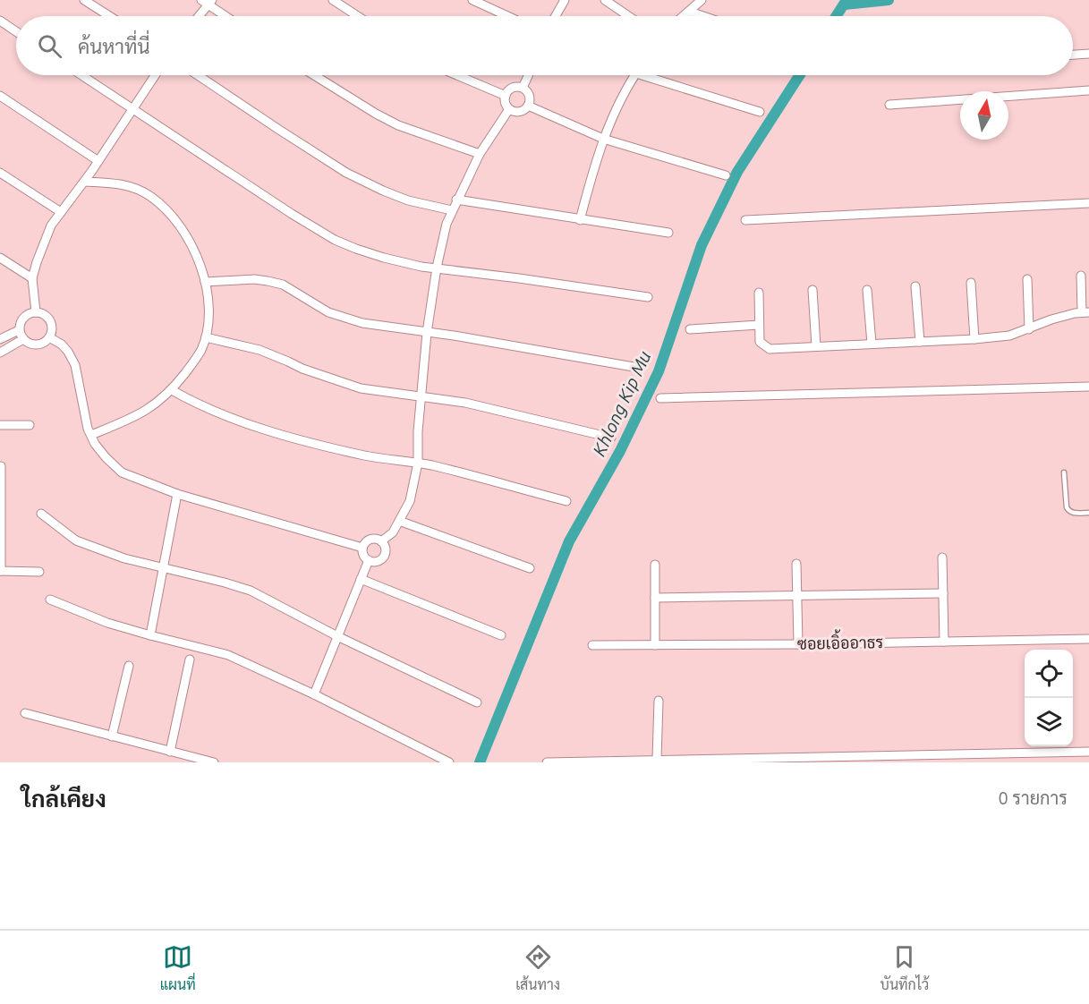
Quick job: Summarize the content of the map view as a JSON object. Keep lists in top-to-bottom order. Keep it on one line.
{"streets":{"street":["ซอยเอิ้ออาธร"]},"water":["Khlong Kip Mu"],"north":"top","page":{"search":"ค้นหาที่นี่","heading":["ใกล้เคียง","0 รายการ"],"nav":["แผนที่","เส้นทาง","บันทึกไว้"]}}
